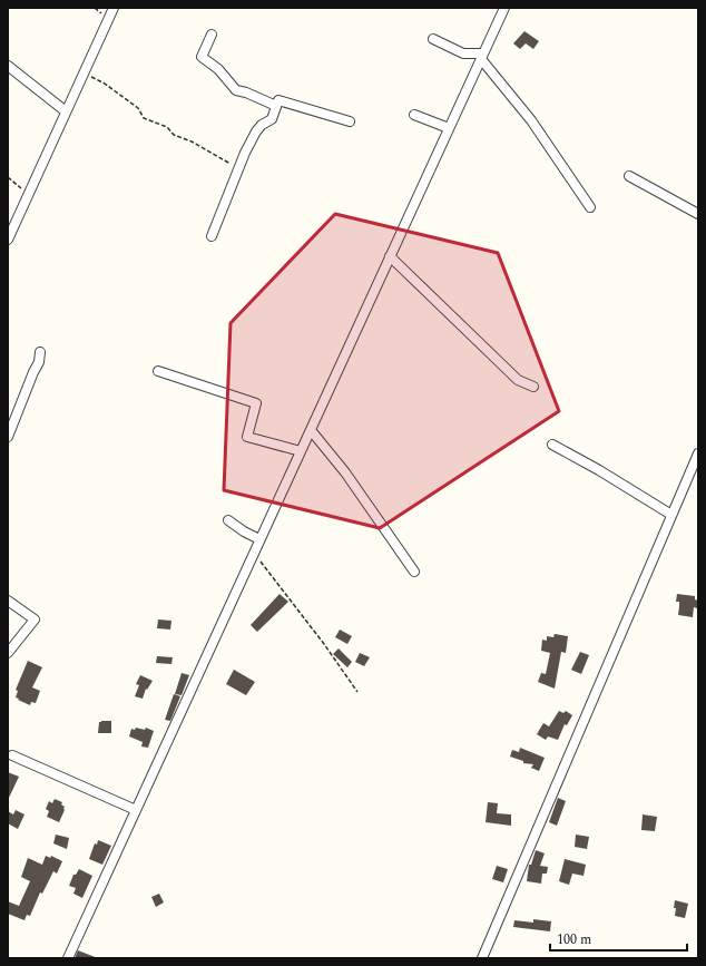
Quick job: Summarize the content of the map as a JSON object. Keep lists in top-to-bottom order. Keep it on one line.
{"scale_bar":"100 m"}
